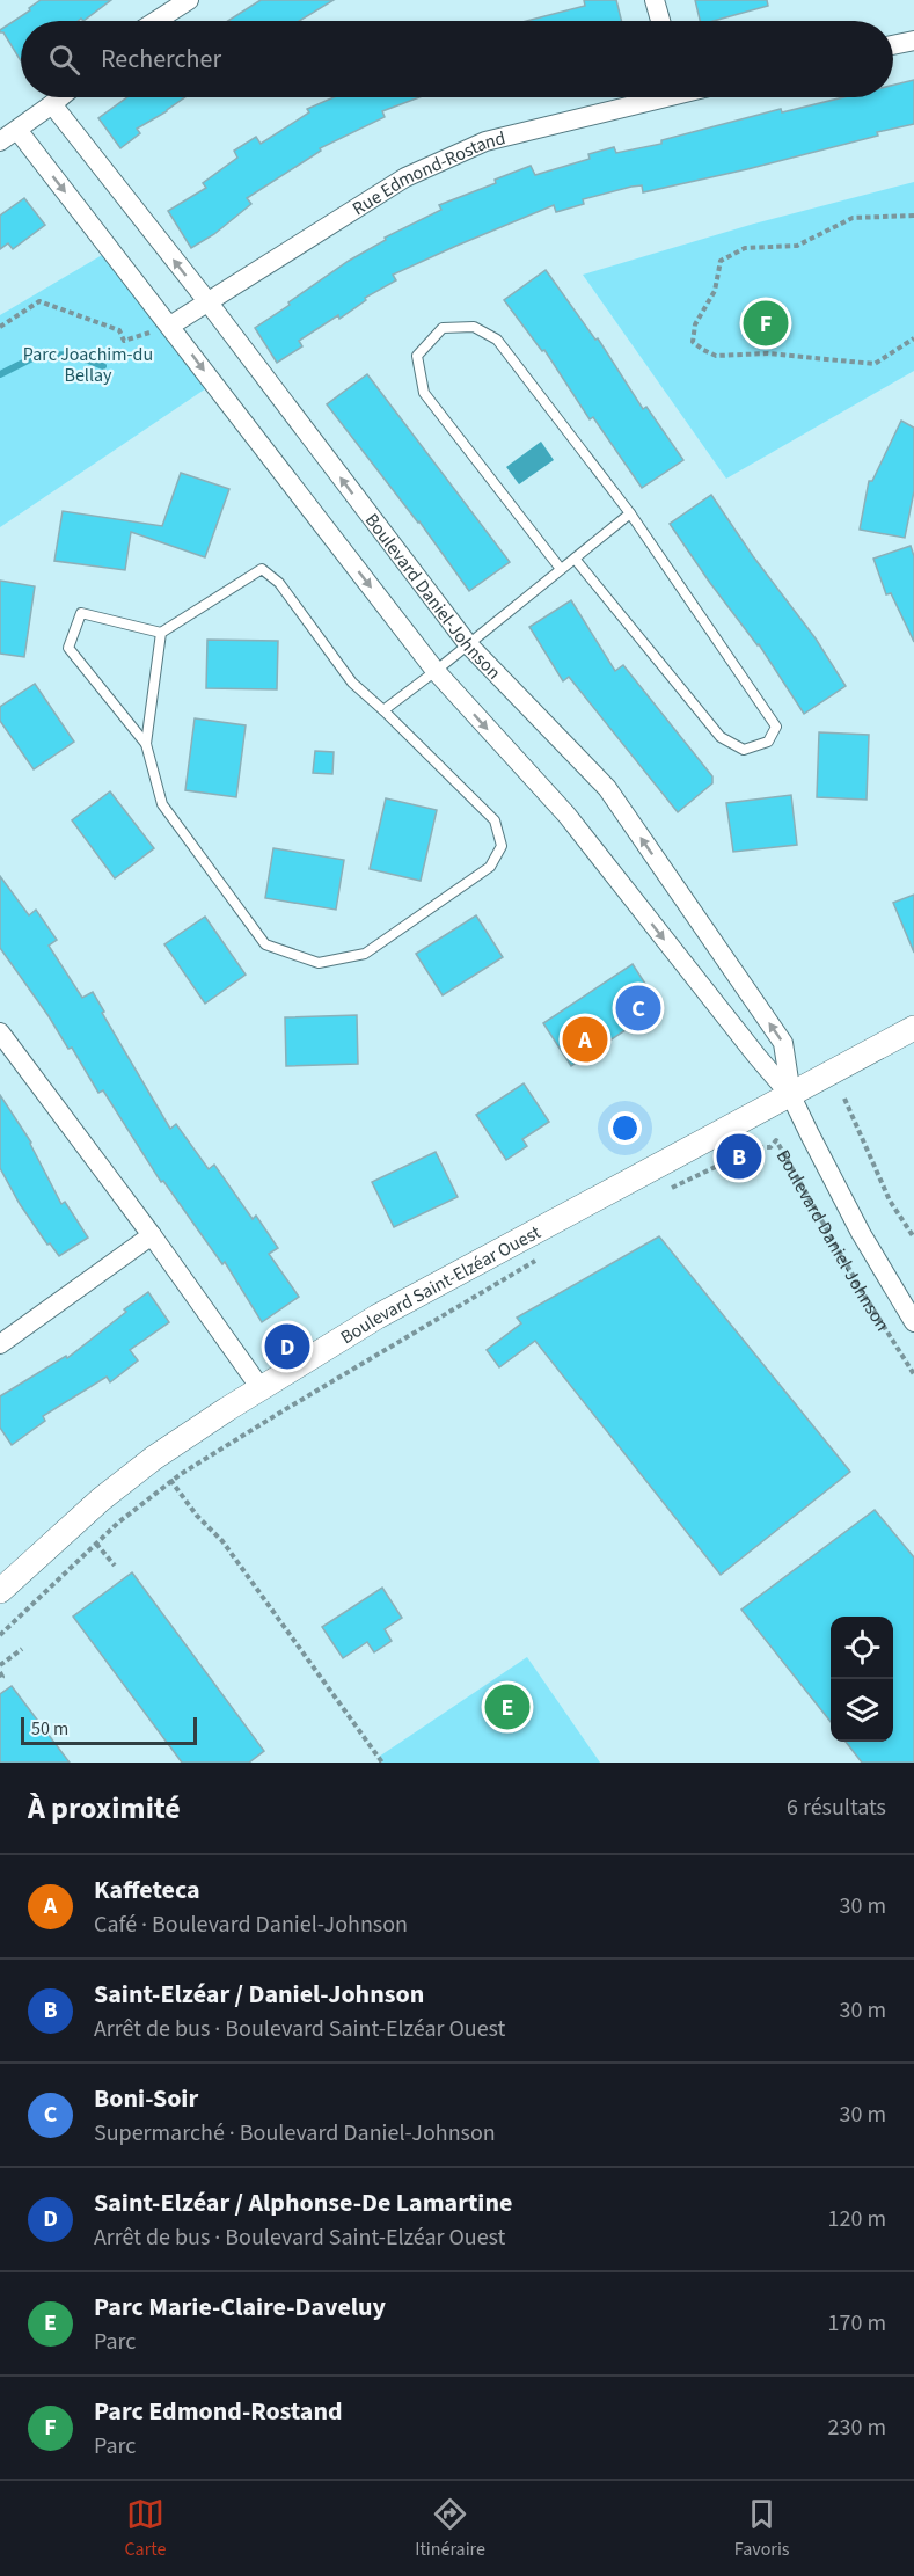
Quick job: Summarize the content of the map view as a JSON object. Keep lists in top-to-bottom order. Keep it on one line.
{"streets":{"street":["Rue Edmond-Rostand","Boulevard Daniel-Johnson","Boulevard Saint-Elzéar Ouest"]},"crossings":[["Rue Edmond-Rostand","Boulevard Daniel-Johnson"],["Boulevard Daniel-Johnson","Boulevard Saint-Elzéar Ouest"]],"parks":["Parc Joachim-du Bellay"],"scale_bar":"50 m","page":{"search":"Rechercher","pins":["F","C","A","B","D","E"],"scale":"50 m","heading":["À proximité","6 résultats"],"list":[{"mark":"A","name":"Kaffeteca","note":"Café · Boulevard Daniel-Johnson","value":"30 m"},{"mark":"B","name":"Saint-Elzéar / Daniel-Johnson","note":"Arrêt de bus · Boulevard Saint-Elzéar Ouest","value":"30 m"},{"mark":"C","name":"Boni-Soir","note":"Supermarché · Boulevard Daniel-Johnson","value":"30 m"},{"mark":"D","name":"Saint-Elzéar / Alphonse-De Lamartine","note":"Arrêt de bus · Boulevard Saint-Elzéar Ouest","value":"120 m"},{"mark":"E","name":"Parc Marie-Claire-Daveluy","note":"Parc","value":"170 m"},{"mark":"F","name":"Parc Edmond-Rostand","note":"Parc","value":"230 m"}],"nav":["Carte","Itinéraire","Favoris"]}}
